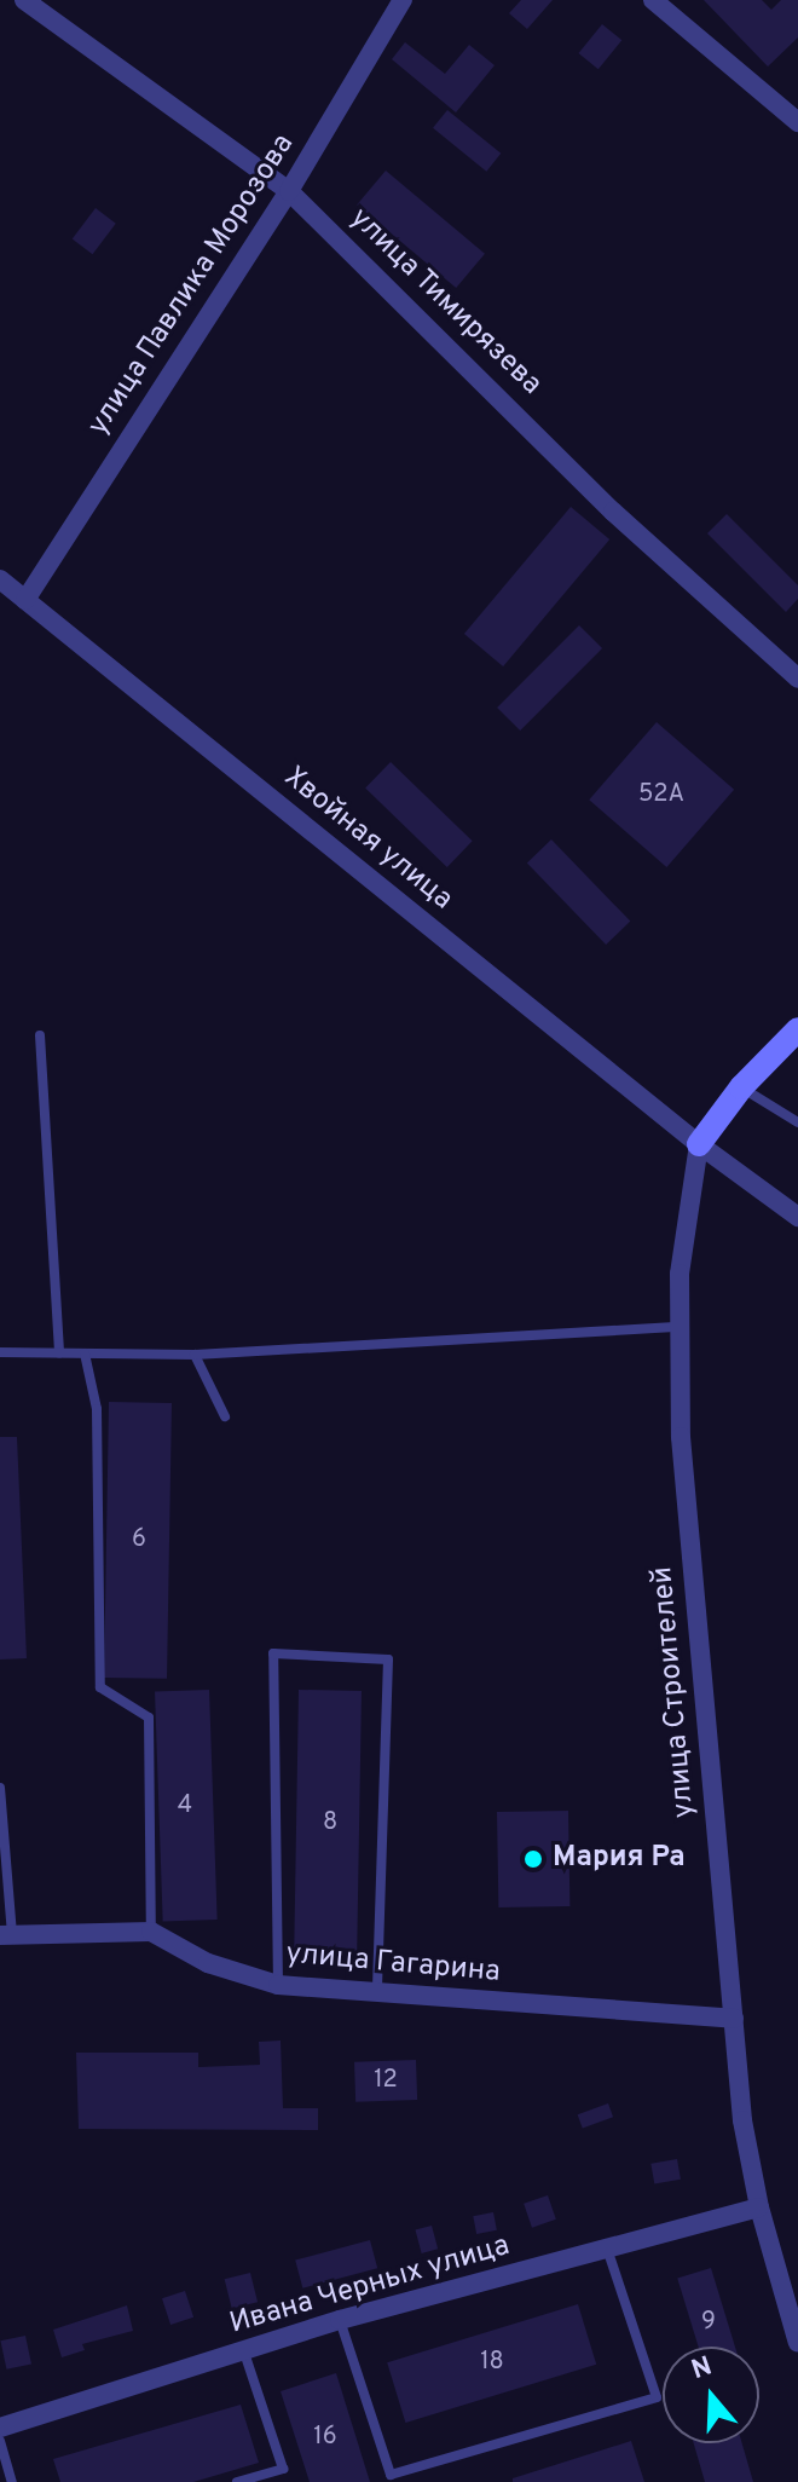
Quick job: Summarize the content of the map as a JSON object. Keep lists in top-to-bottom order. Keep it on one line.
{"streets":{"street":["улица Павлика Морозова","улица Тимирязева","Хвойная улица","улица Строителей","улица Гагарина","Ивана Черных улица"]},"crossings":[["улица Павлика Морозова","улица Тимирязева"],["улица Павлика Морозова","Хвойная улица"],["Хвойная улица","улица Строителей"],["улица Строителей","улица Гагарина"],["улица Строителей","Ивана Черных улица"]],"places":["Мария Ра"],"house_numbers":["52А","6","4","8","12","9","18","16"],"north":"top"}
